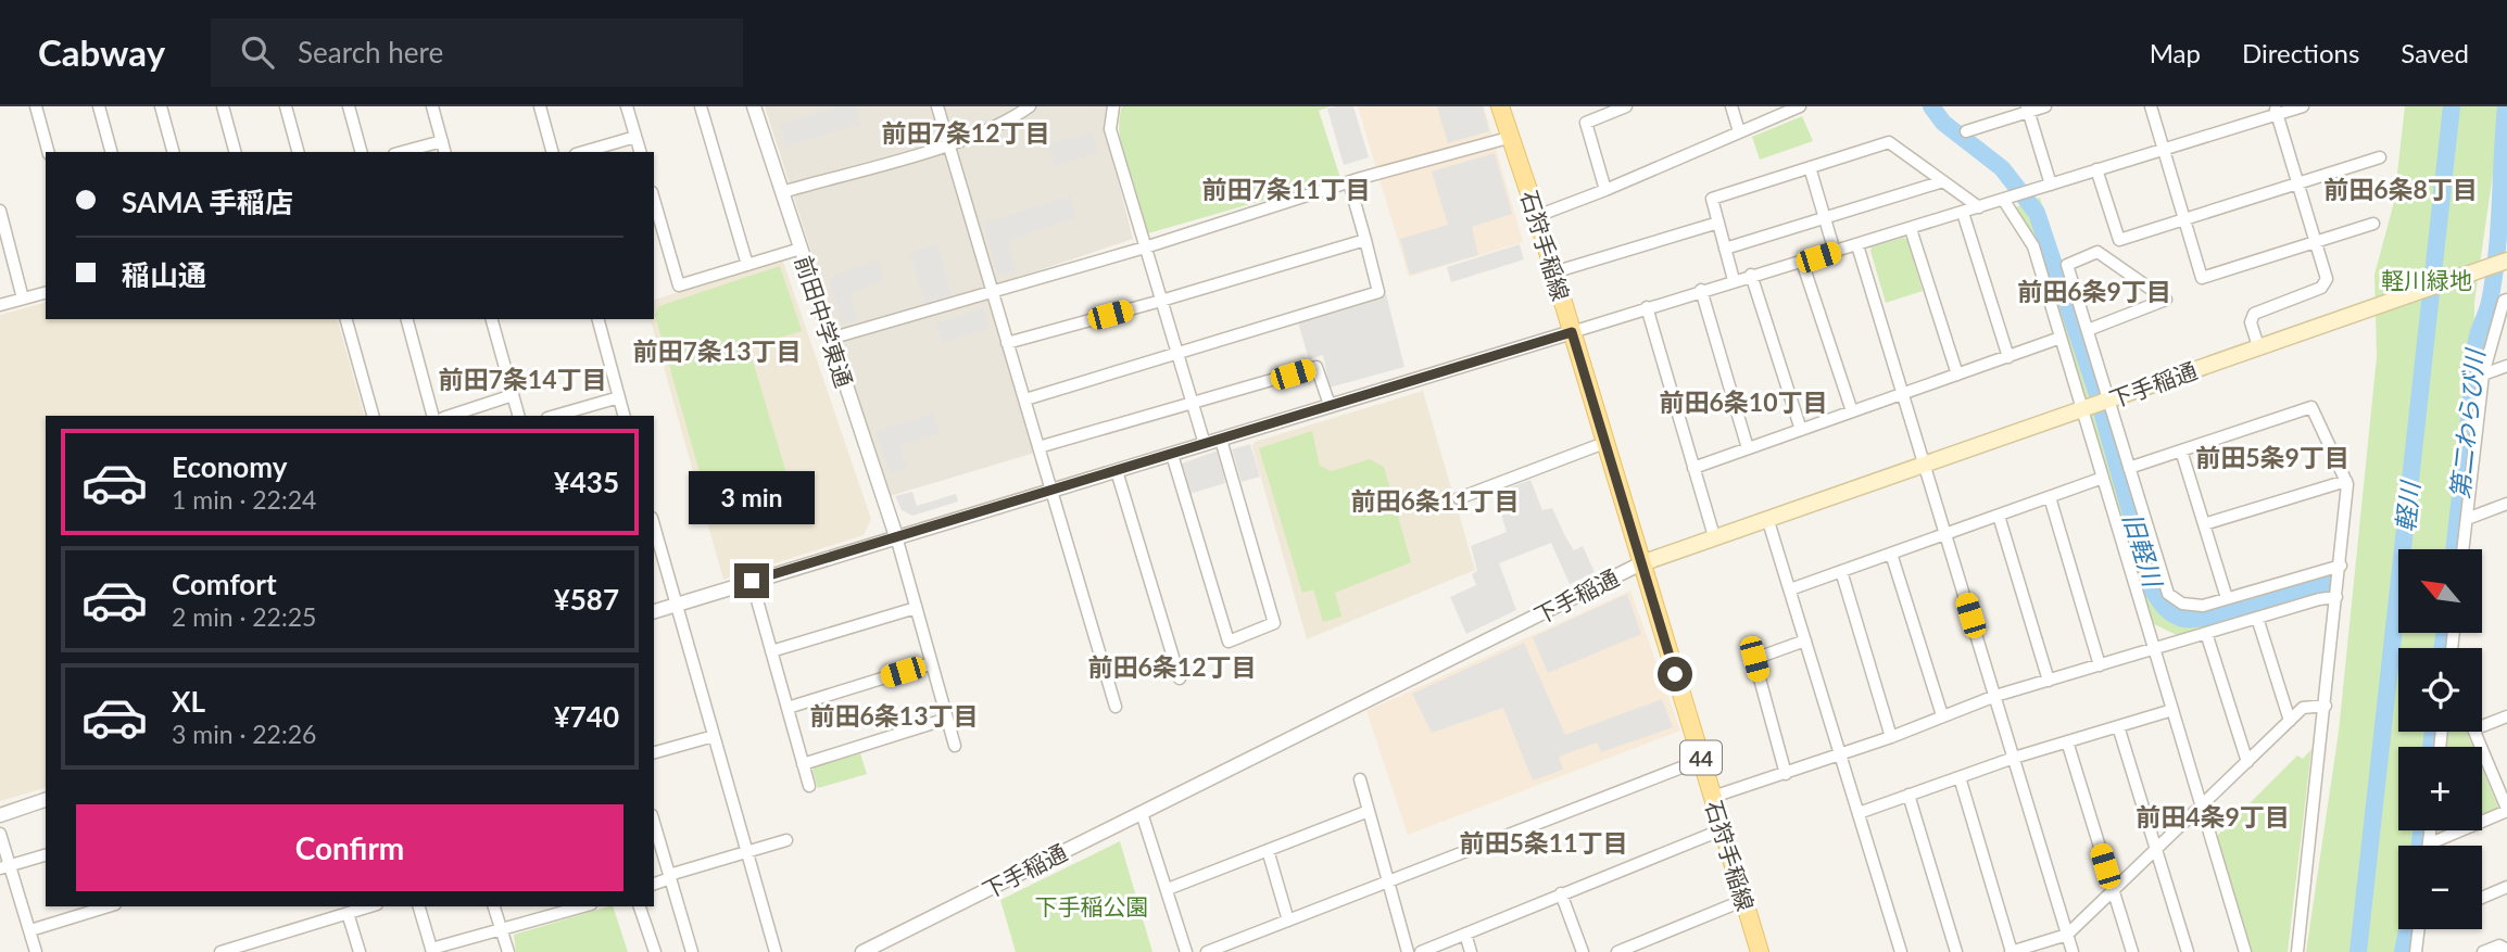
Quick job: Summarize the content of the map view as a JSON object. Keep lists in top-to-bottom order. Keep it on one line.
{"streets":{"main road":["石狩手稲線","下手稲通","44"],"street":["前田中学東通"]},"crossings":[["石狩手稲線","下手稲通"]],"districts":["前田7条12丁目","前田7条11丁目","前田6条8丁目","前田6条9丁目","前田7条13丁目","前田7条14丁目","前田6条10丁目","前田5条9丁目","前田6条11丁目","前田6条12丁目","前田6条13丁目","前田4条9丁目","前田5条11丁目"],"water":["第二わらび川","軽川","旧軽川"],"parks":["軽川緑地","下手稲公園"],"north":"top left","page":{"header":"Cabway","search":"Search here","nav":["Map","Directions","Saved"],"banner":["SAMA 手稲店","稲山通"],"list":[{"name":"Economy","note":"1 min · 22:24","value":"¥435"},{"name":"Comfort","note":"2 min · 22:25","value":"¥587"},{"name":"XL","note":"3 min · 22:26","value":"¥740"}],"bubble":"3 min","map_buttons":["+","−"],"buttons":"Confirm"}}
